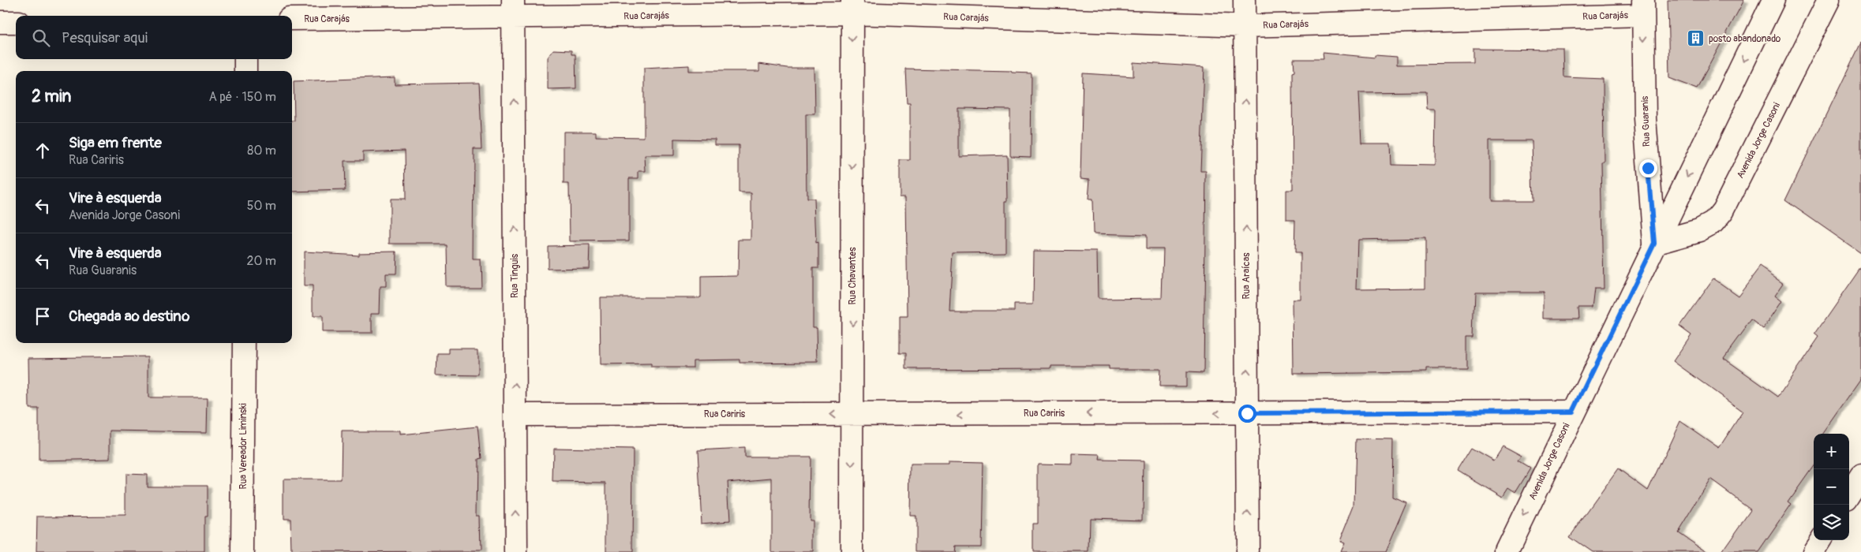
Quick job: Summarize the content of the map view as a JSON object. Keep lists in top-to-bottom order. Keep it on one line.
{"streets":{"street":["Rua Carajás","Rua Guaranis","Avenida Jorge Casoni","Rua Tinguis","Rua Chavantes","Rua Araícas","Rua Cariris","Rua Vereador Liminski"]},"crossings":[["Rua Carajás","Rua Guaranis"],["Rua Carajás","Rua Tinguis"],["Rua Carajás","Rua Chavantes"],["Rua Carajás","Rua Araícas"],["Rua Guaranis","Avenida Jorge Casoni"],["Avenida Jorge Casoni","Rua Cariris"],["Rua Tinguis","Rua Cariris"],["Rua Chavantes","Rua Cariris"],["Rua Araícas","Rua Cariris"]],"one_way":["Rua Guaranis","Rua Tinguis","Rua Chavantes","Rua Araícas","Rua Cariris"],"places":{"building":["posto abandonado"]},"page":{"search":"Pesquisar aqui","heading":["2 min","A pé · 150 m"],"list":[["Siga em frente","Rua Cariris","80 m"],["Vire à esquerda","Avenida Jorge Casoni","50 m"],["Vire à esquerda","Rua Guaranis","20 m"],"Chegada ao destino"],"map_buttons":["+","−"]}}
